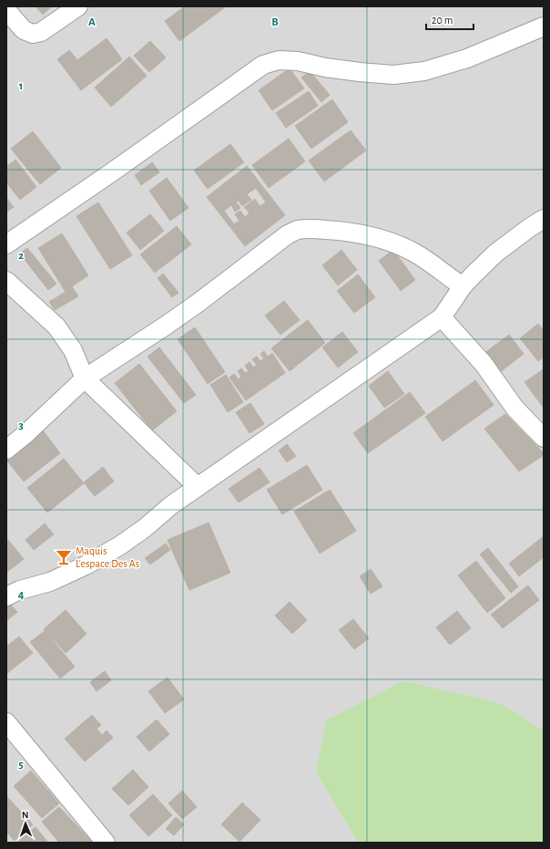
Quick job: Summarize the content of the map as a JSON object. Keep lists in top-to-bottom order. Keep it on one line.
{"places":{"bar":["Maquis L'espace Des As"]},"scale_bar":"20 m","north":"top","grid":{"columns":["A","B"],"rows":["1","2","3","4","5"]}}
